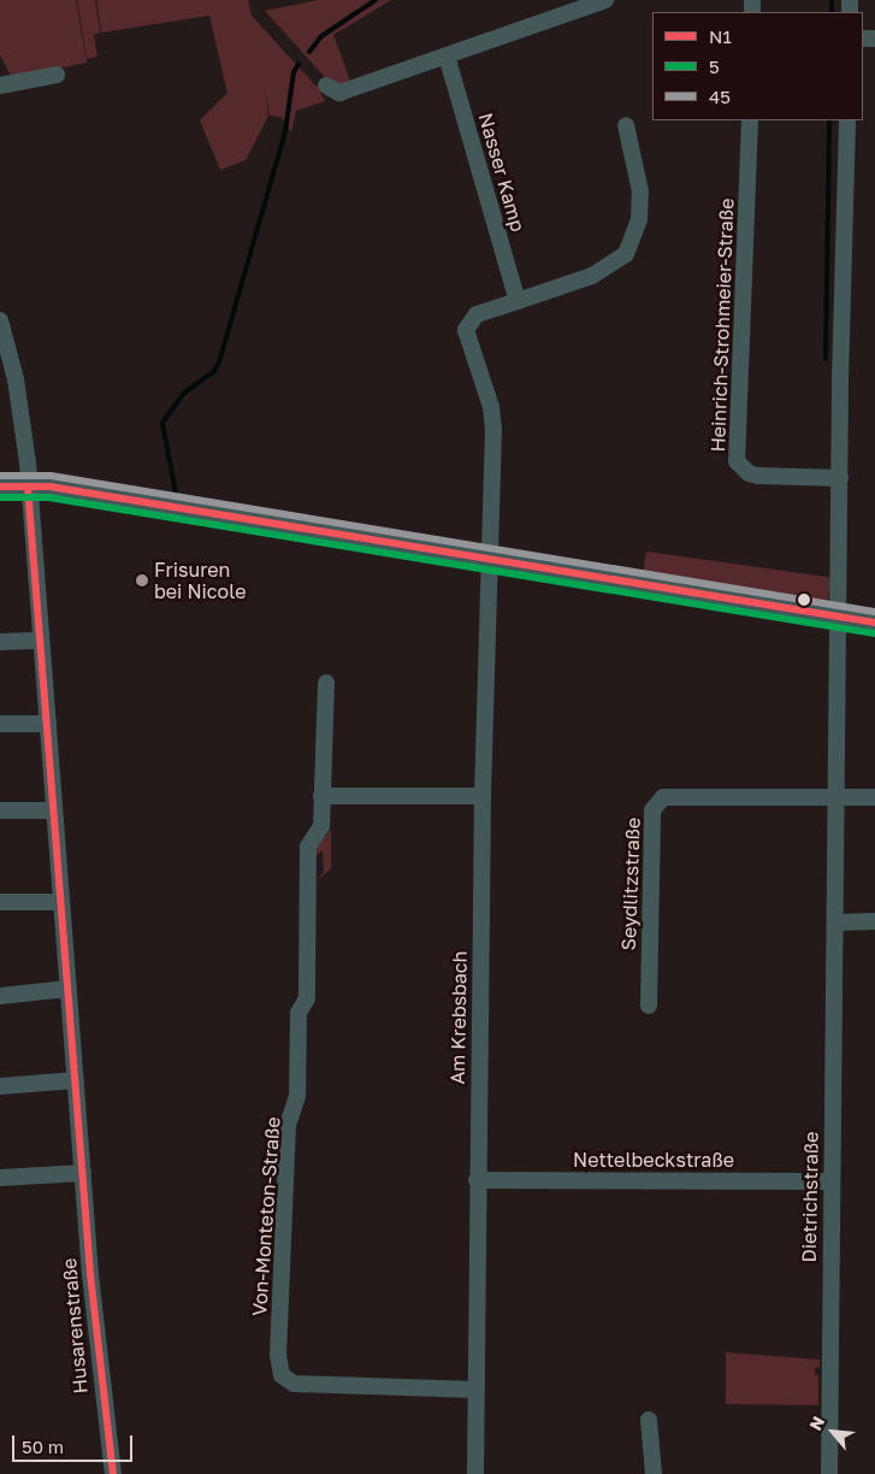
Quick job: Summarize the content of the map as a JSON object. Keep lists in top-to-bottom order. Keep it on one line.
{"streets":{"street":["Nasser Kamp","Heinrich-Strohmeier-Straße","Seydlitzstraße","Am Krebsbach","Nettelbeckstraße","Dietrichstraße","Von-Monteton-Straße","Husarenstraße"]},"crossings":[["Heinrich-Strohmeier-Straße","Dietrichstraße"],["Seydlitzstraße","Dietrichstraße"],["Am Krebsbach","Nettelbeckstraße"],["Am Krebsbach","Von-Monteton-Straße"],["Nettelbeckstraße","Dietrichstraße"]],"places":["Frisuren bei Nicole"],"lines":["transit line 45","transit line N1","transit line 5"],"legend":["N1","5","45"],"scale_bar":"50 m","north":"top left"}
